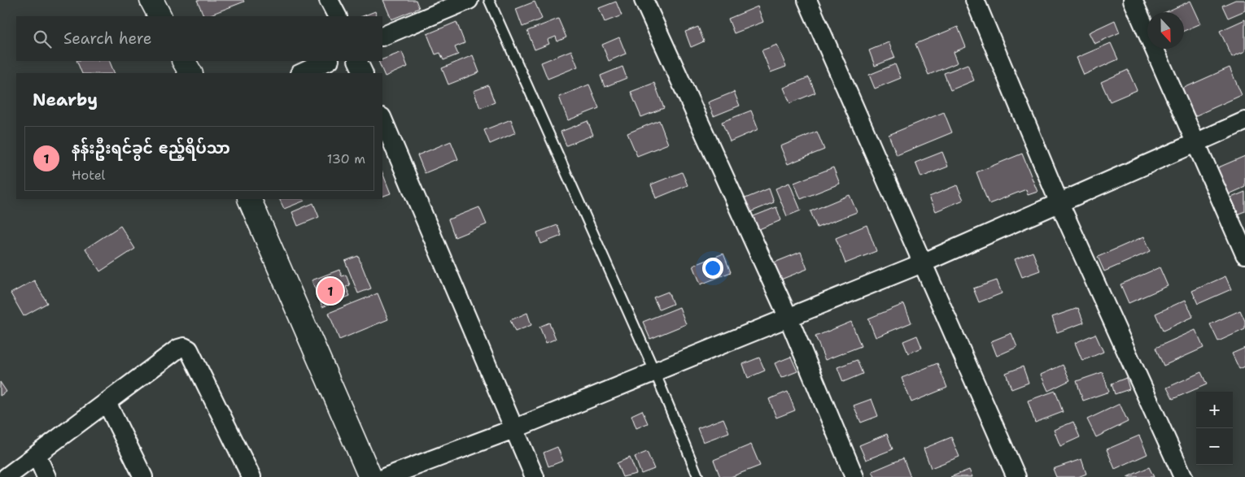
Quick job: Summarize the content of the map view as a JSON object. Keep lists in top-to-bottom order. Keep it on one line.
{"north":"bottom","page":{"search":"Search here","heading":"Nearby","list":[{"mark":"1","name":"နန်းဦးရင်ခွင် ဧည့်ရိပ်သာ","note":"Hotel","value":"130 m"}],"pins":"1","map_buttons":["+","−"]}}
